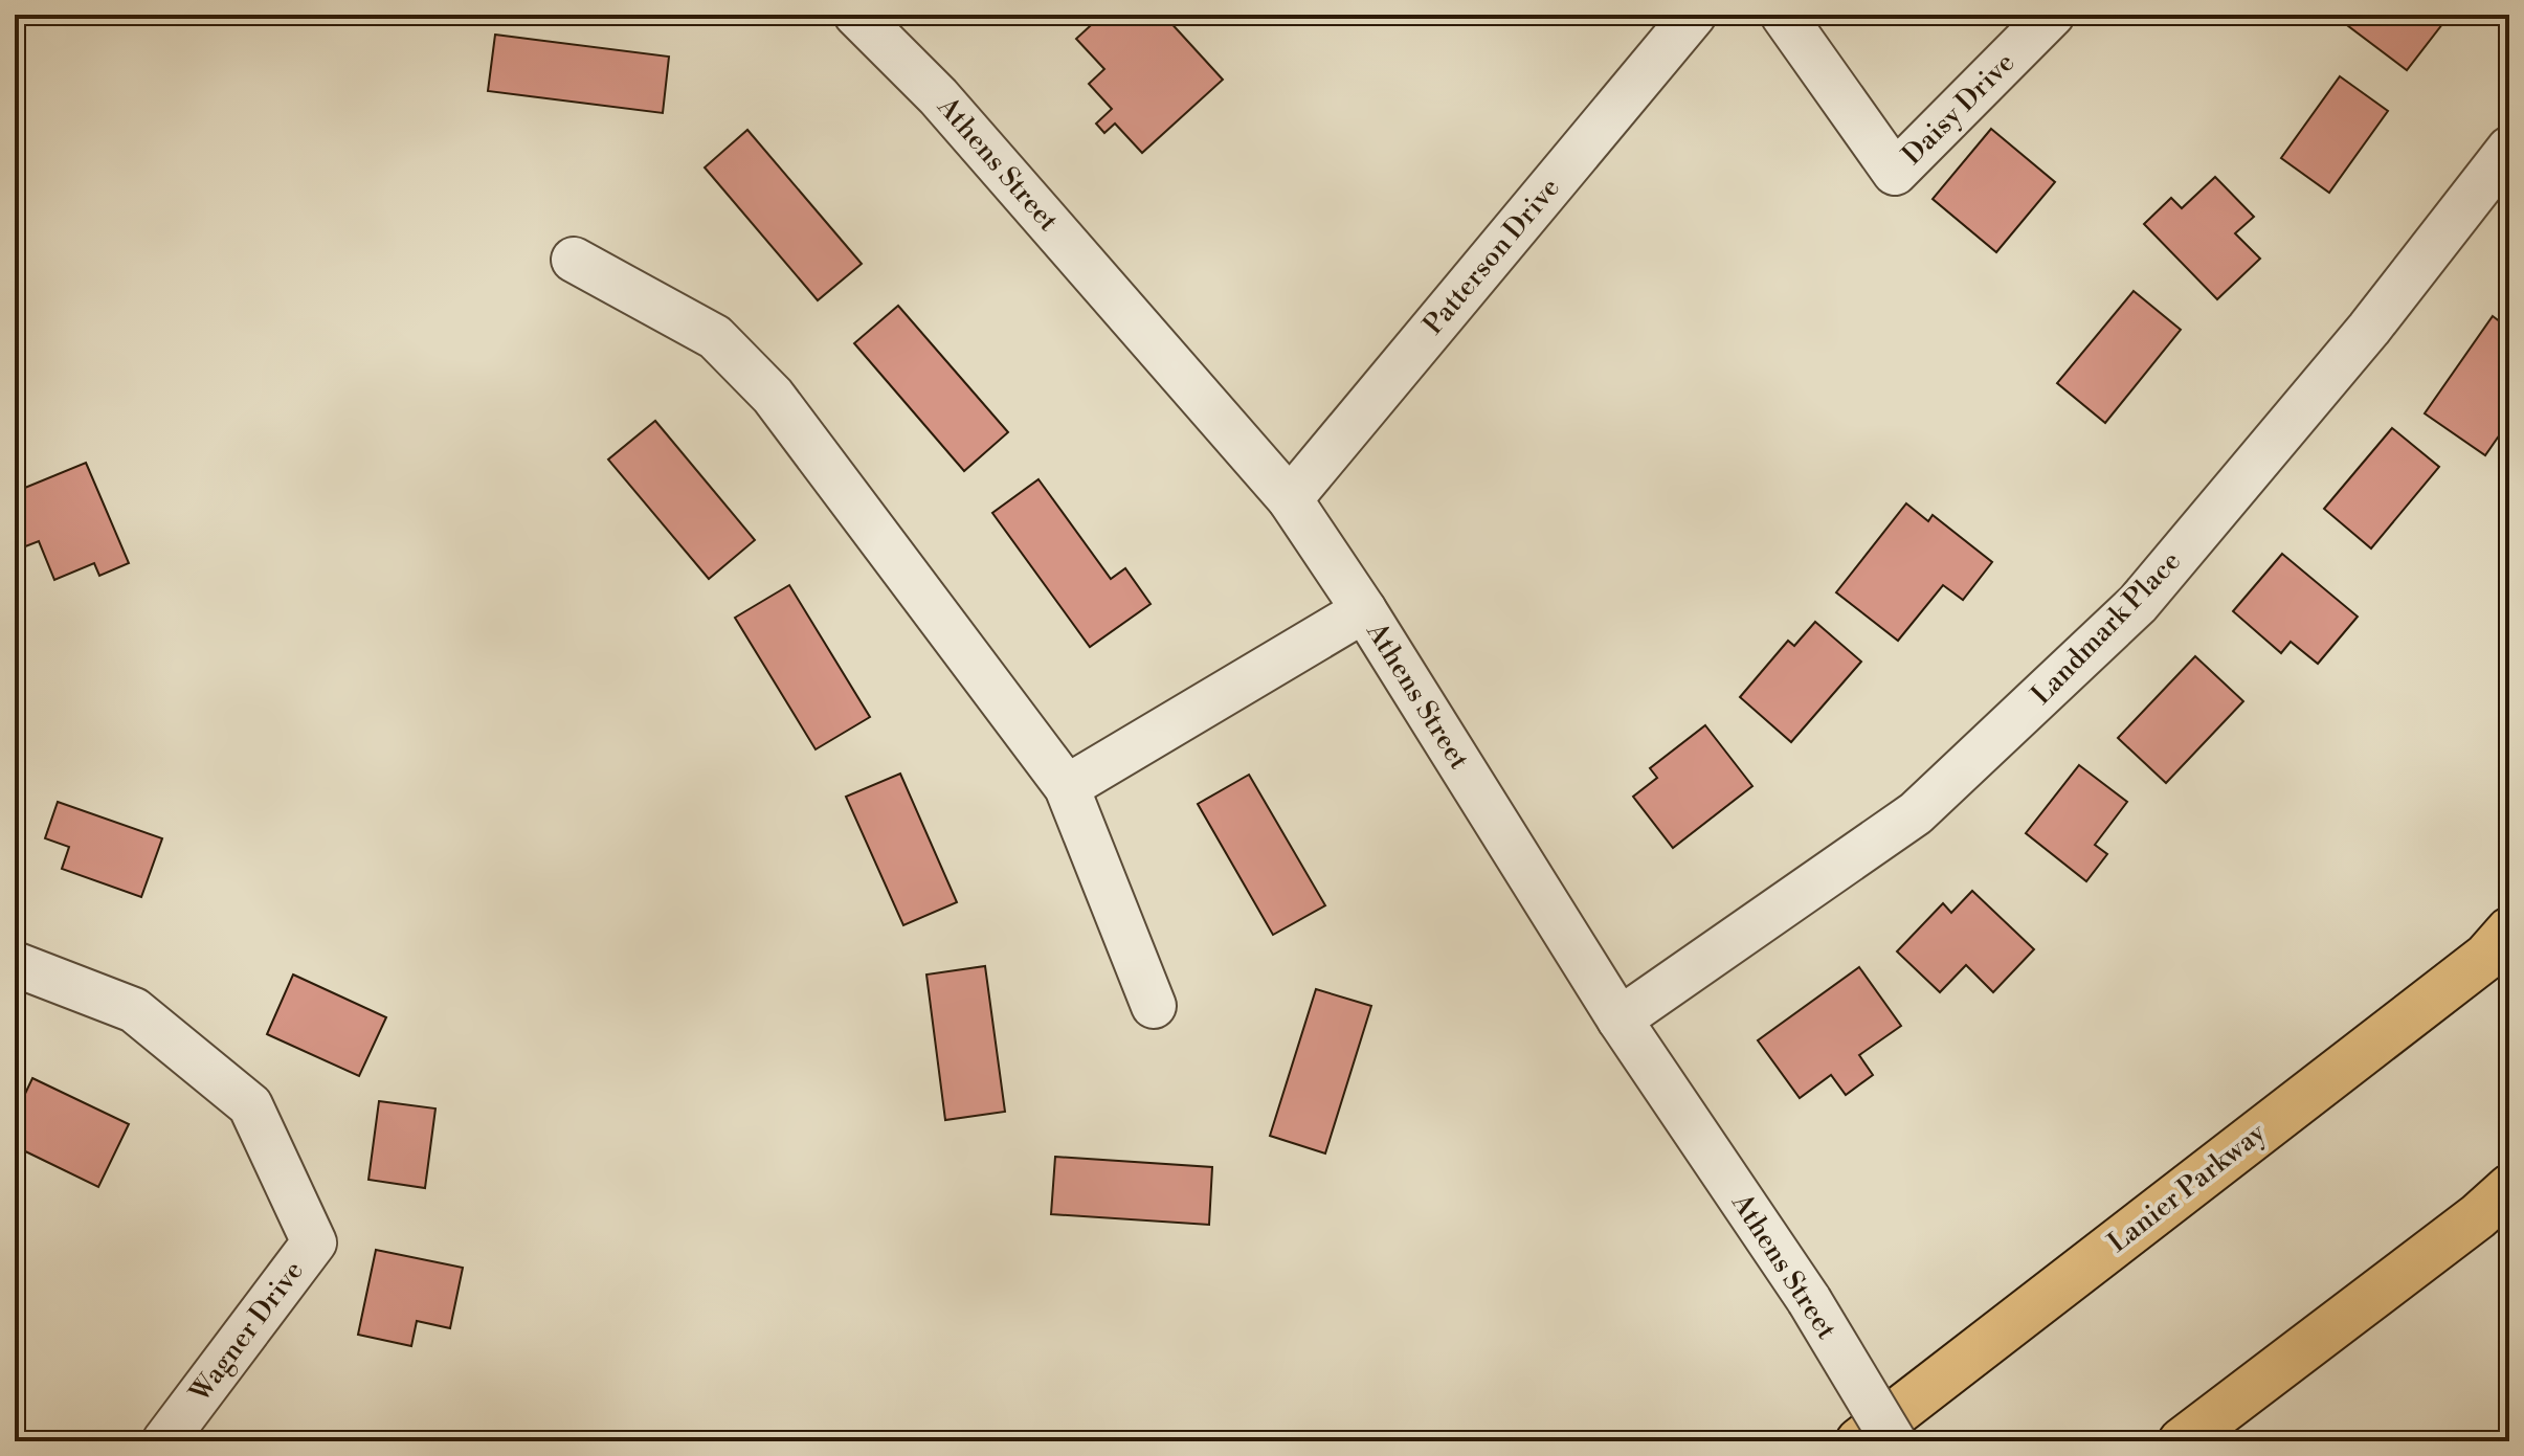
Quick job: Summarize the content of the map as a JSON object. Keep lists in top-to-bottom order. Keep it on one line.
{"streets":{"highway":["Lanier Parkway"],"street":["Daisy Drive","Athens Street","Patterson Drive","Landmark Place","Wagner Drive"]},"crossings":[["Athens Street","Patterson Drive"],["Athens Street","Landmark Place"]]}
